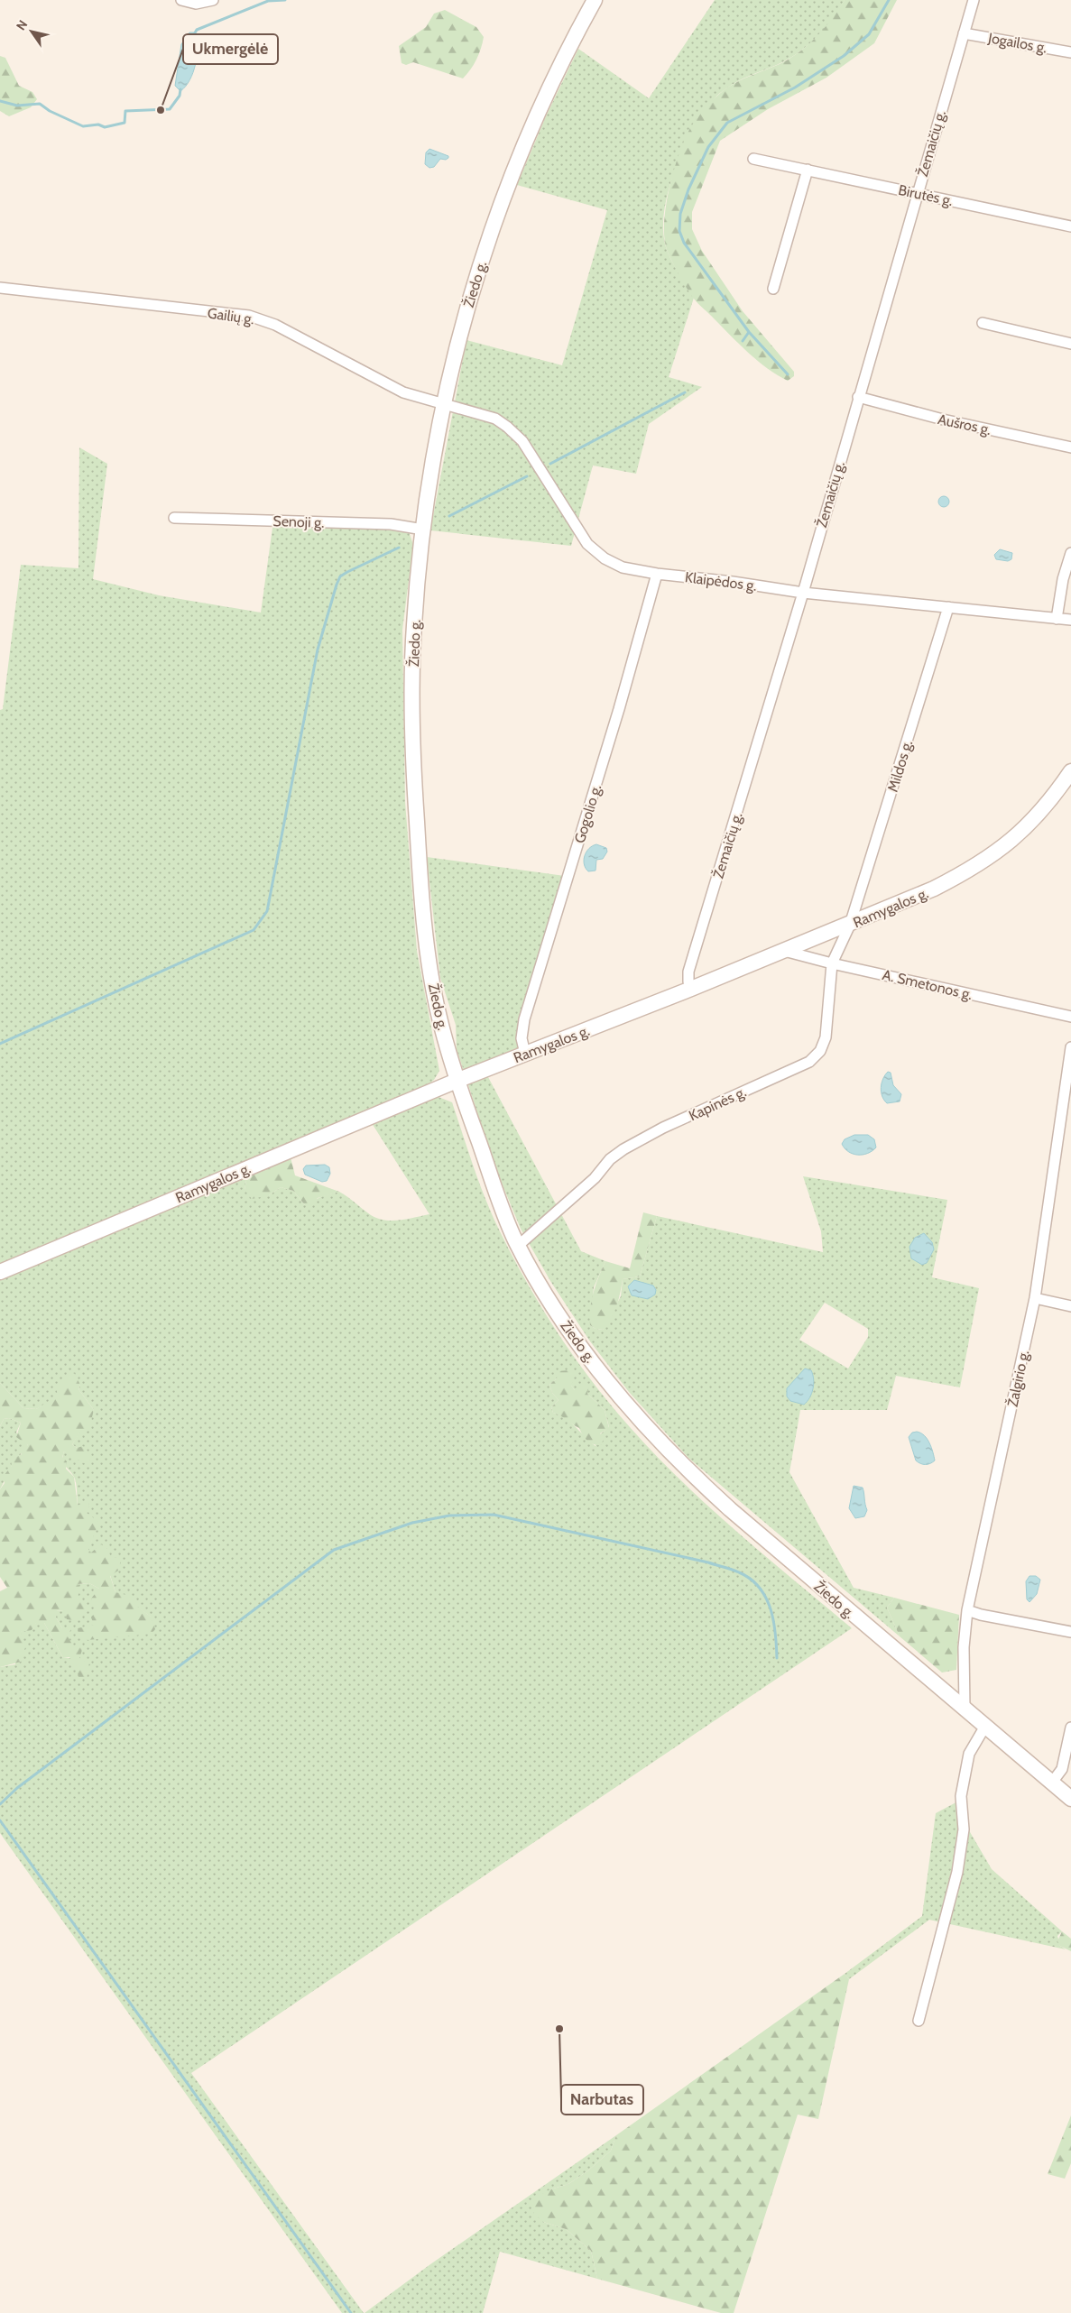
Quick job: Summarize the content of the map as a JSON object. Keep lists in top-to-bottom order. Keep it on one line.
{"streets":{"street":["Jogailos g.","Žemaičių g.","Birutės g.","Žiedo g.","Gailių g.","Aušros g.","Senoji g.","Klaipėdos g.","Mildos g.","Gogolio g.","Ramygalos g.","A. Smetonos g.","Kapinės g.","Žalgirio g."]},"crossings":[["Jogailos g.","Žemaičių g."],["Žemaičių g.","Birutės g."],["Žemaičių g.","Aušros g."],["Žemaičių g.","Klaipėdos g."],["Žemaičių g.","Ramygalos g."],["Žiedo g.","Gailių g."],["Žiedo g.","Senoji g."],["Žiedo g.","Klaipėdos g."],["Žiedo g.","Ramygalos g."],["Žiedo g.","Kapinės g."],["Žiedo g.","Žalgirio g."],["Gailių g.","Klaipėdos g."],["Klaipėdos g.","Mildos g."],["Klaipėdos g.","Gogolio g."],["Mildos g.","Ramygalos g."],["Mildos g.","Kapinės g."],["Gogolio g.","Ramygalos g."],["Ramygalos g.","A. Smetonos g."],["Ramygalos g.","Kapinės g."],["A. Smetonos g.","Kapinės g."]],"places":["Ukmergėlė","Narbutas"],"north":"top left"}
